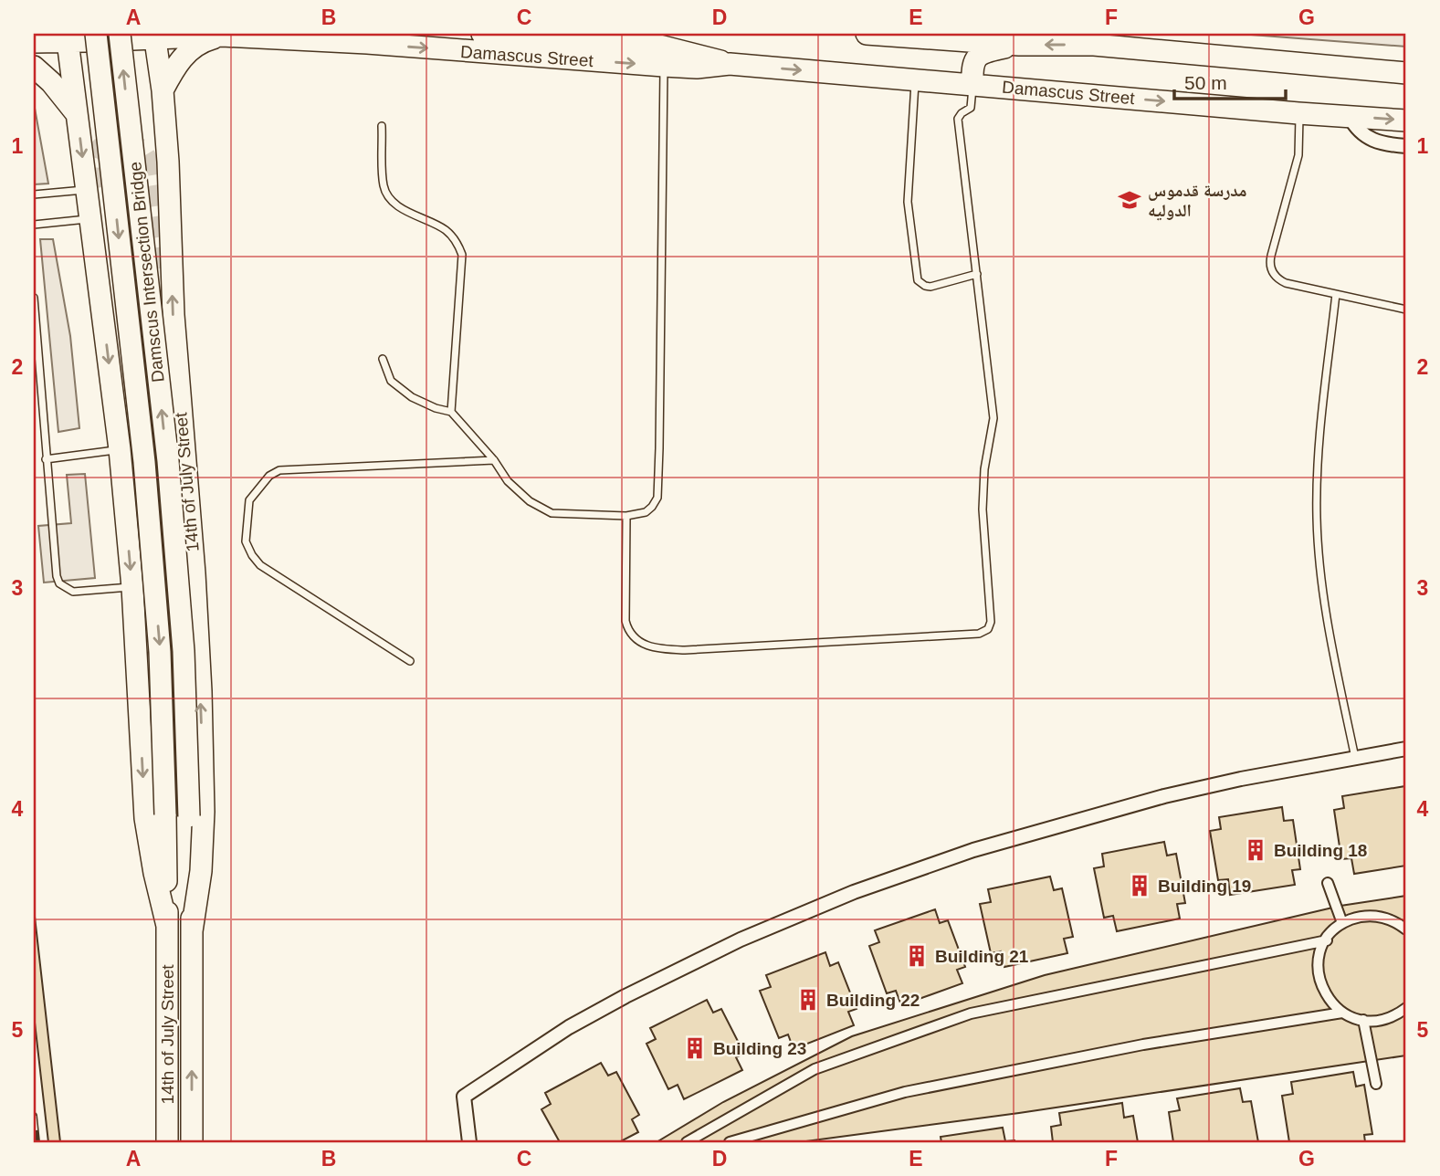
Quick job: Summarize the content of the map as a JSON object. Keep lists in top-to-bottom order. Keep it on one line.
{"streets":{"main road":["Damascus Street","Damscus Intersection Bridge","14th of July Street"]},"crossings":[["Damascus Street","Damscus Intersection Bridge"],["Damascus Street","14th of July Street"],["Damscus Intersection Bridge","14th of July Street"]],"places":{"school or university":["مدرسة قدموس الدوليه"],"building":["Building 18","Building 19","Building 21","Building 22","Building 23"]},"scale_bar":"50 m","grid":{"columns":["A","B","C","D","E","F","G"],"rows":["1","2","3","4","5"]}}
